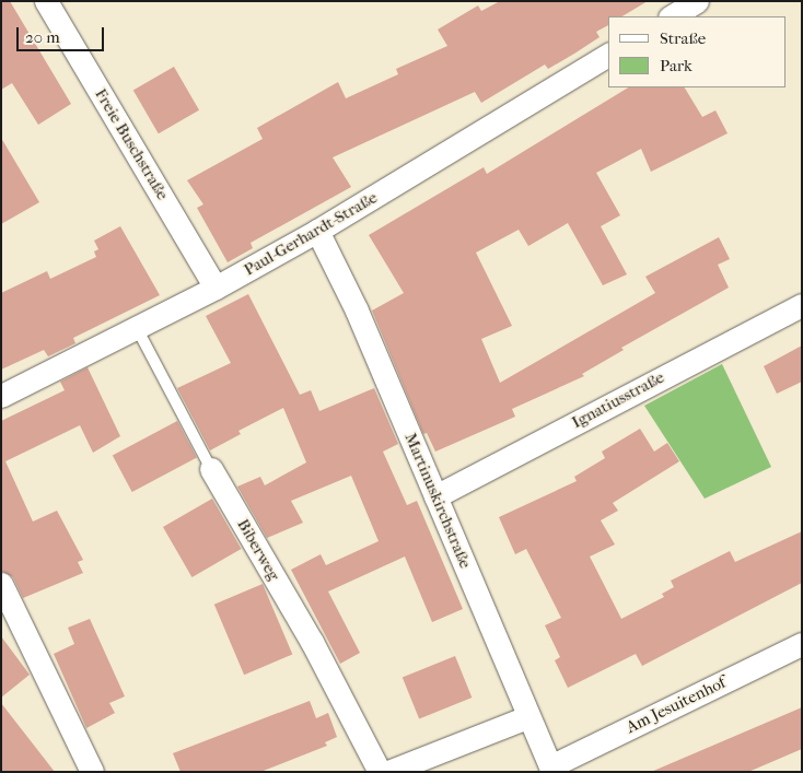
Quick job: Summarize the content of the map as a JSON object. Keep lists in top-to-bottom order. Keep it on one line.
{"streets":{"street":["Freie Buschstraße","Paul-Gerhardt-Straße","Ignatiusstraße","Martinuskirchstraße","Biberweg","Am Jesuitenhof"]},"crossings":[["Freie Buschstraße","Paul-Gerhardt-Straße"],["Paul-Gerhardt-Straße","Martinuskirchstraße"],["Paul-Gerhardt-Straße","Biberweg"],["Ignatiusstraße","Martinuskirchstraße"],["Martinuskirchstraße","Am Jesuitenhof"]],"legend":["Straße","Park"],"scale_bar":"20 m"}
